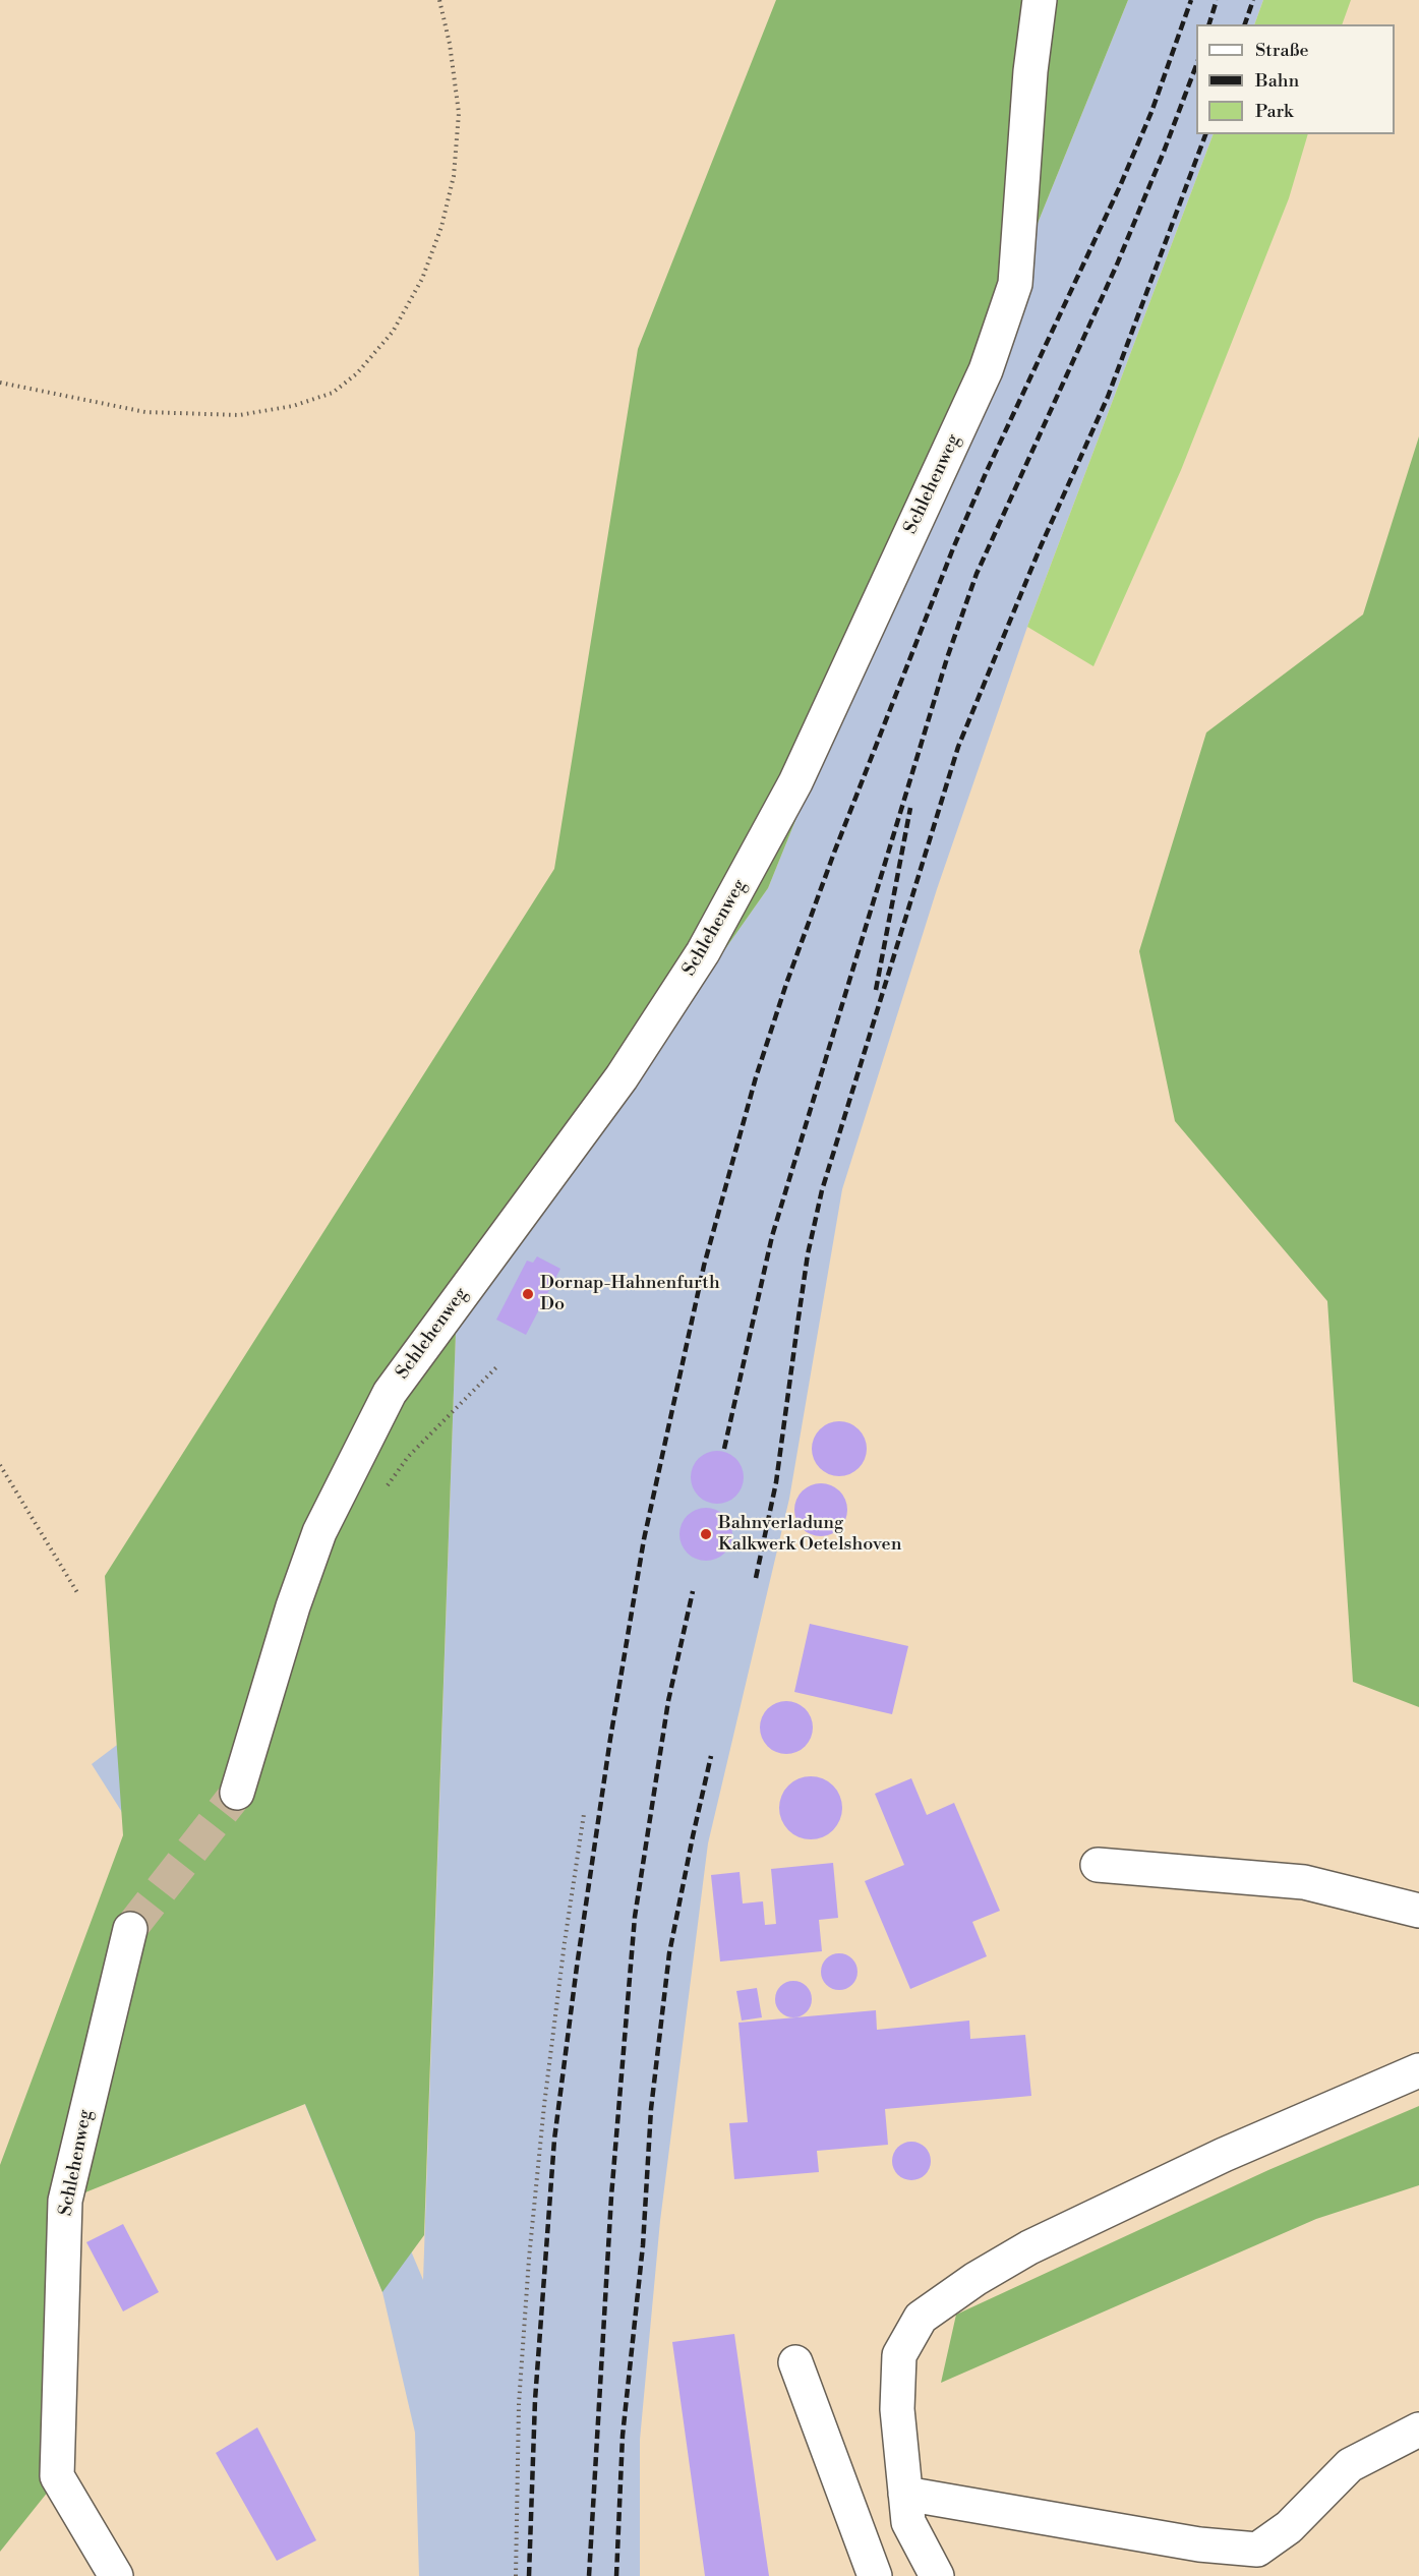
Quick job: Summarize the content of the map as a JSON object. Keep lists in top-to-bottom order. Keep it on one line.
{"streets":{"street":["Schlehenweg"]},"places":["Dornap-Hahnenfurth Do","Bahnverladung Kalkwerk Oetelshoven"],"legend":["Straße","Bahn","Park"]}
